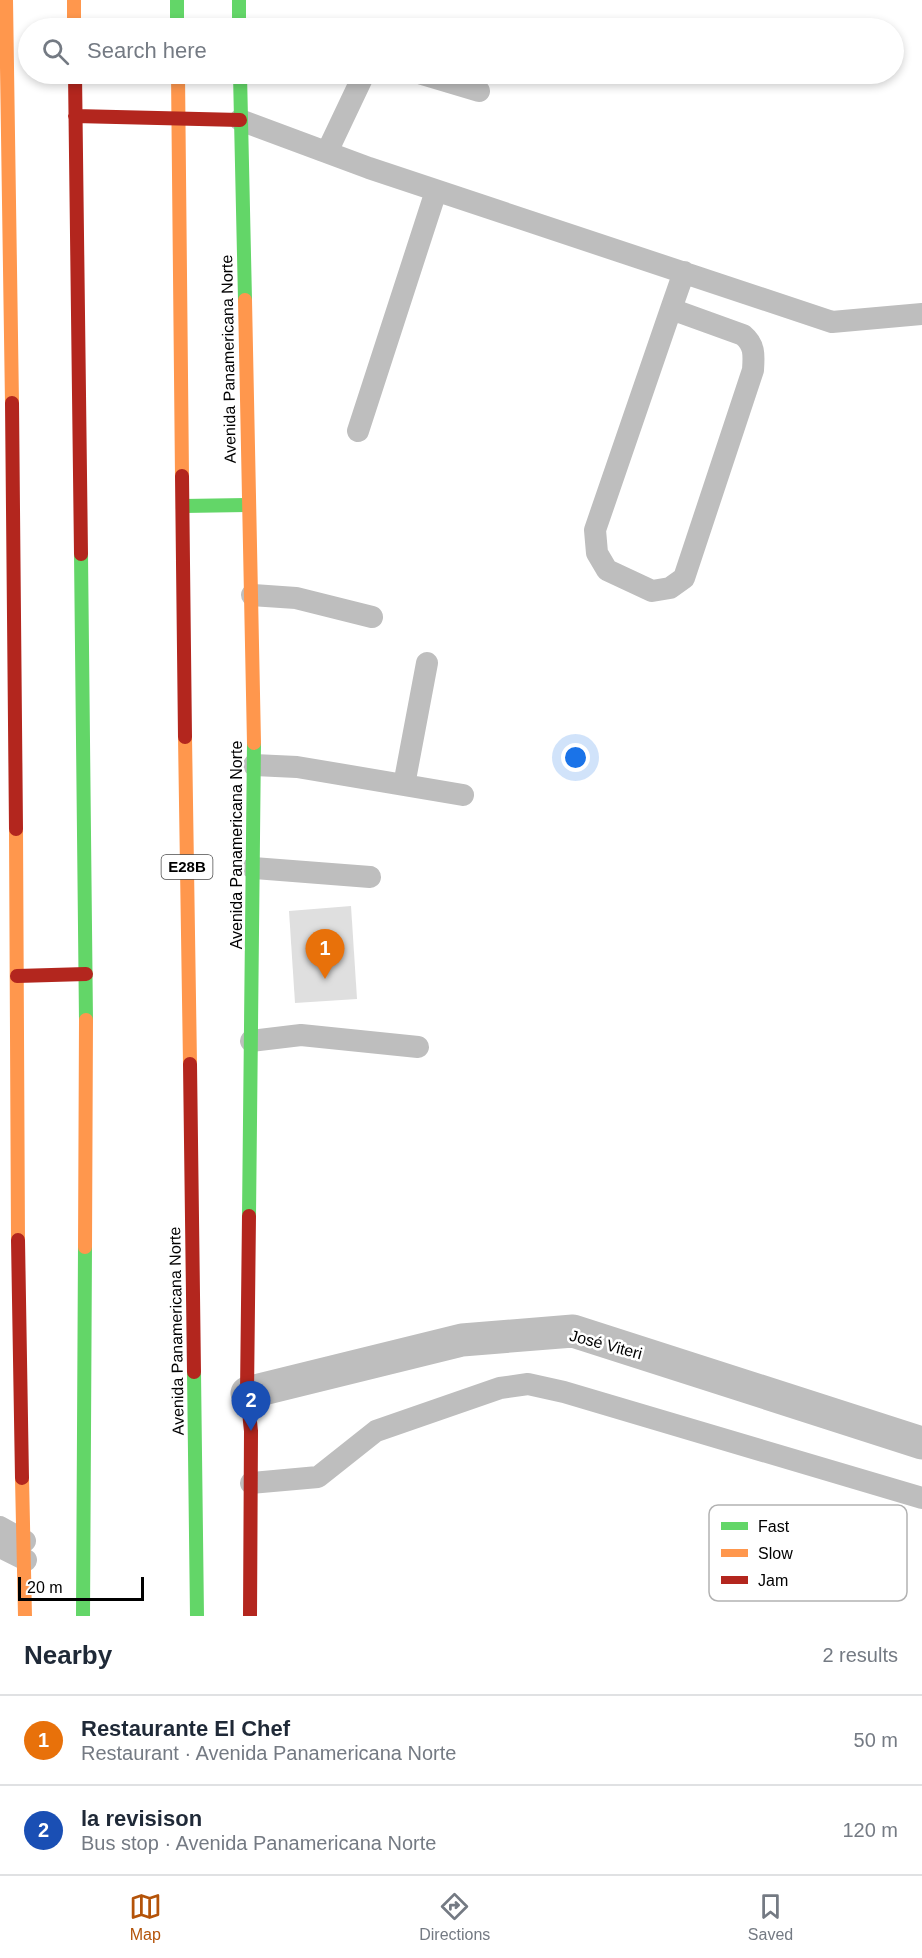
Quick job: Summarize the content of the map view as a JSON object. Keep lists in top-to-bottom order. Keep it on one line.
{"streets":{"main road":["Avenida Panamericana Norte","E28B"],"street":["José Viteri"]},"crossings":[["Avenida Panamericana Norte","José Viteri"]],"legend":["Fast","Slow","Jam"],"scale_bar":"20 m","page":{"search":"Search here","pins":["1","2"],"scale":"20 m","heading":["Nearby","2 results"],"list":[{"mark":"1","name":"Restaurante El Chef","note":"Restaurant · Avenida Panamericana Norte","value":"50 m"},{"mark":"2","name":"la revisison","note":"Bus stop · Avenida Panamericana Norte","value":"120 m"}],"nav":["Map","Directions","Saved"]}}
